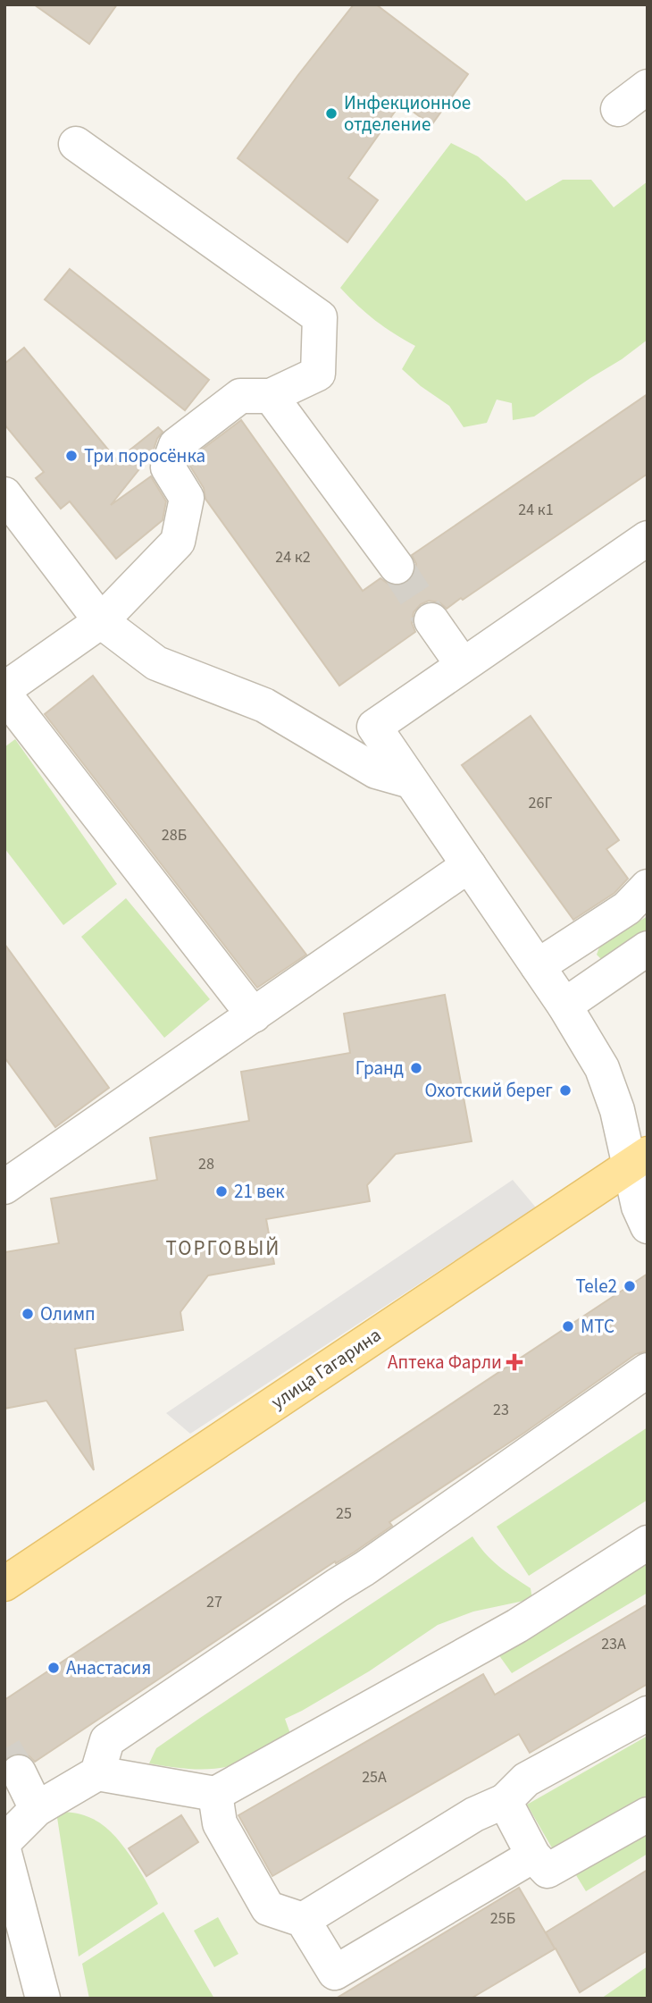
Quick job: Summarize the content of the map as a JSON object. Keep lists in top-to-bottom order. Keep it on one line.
{"streets":{"main road":["улица Гагарина"]},"districts":["ТОРГОВЫЙ"],"places":{"other":["Инфекционное отделение","Три поросёнка","Гранд","Охотский берег","21 век","Tele2","Олимп","МТС","Анастасия"],"health":["Аптека Фарли"]},"house_numbers":["24 к1","24 к2","26Г","28Б","28","23","25","27","23А","25А","25Б"]}
